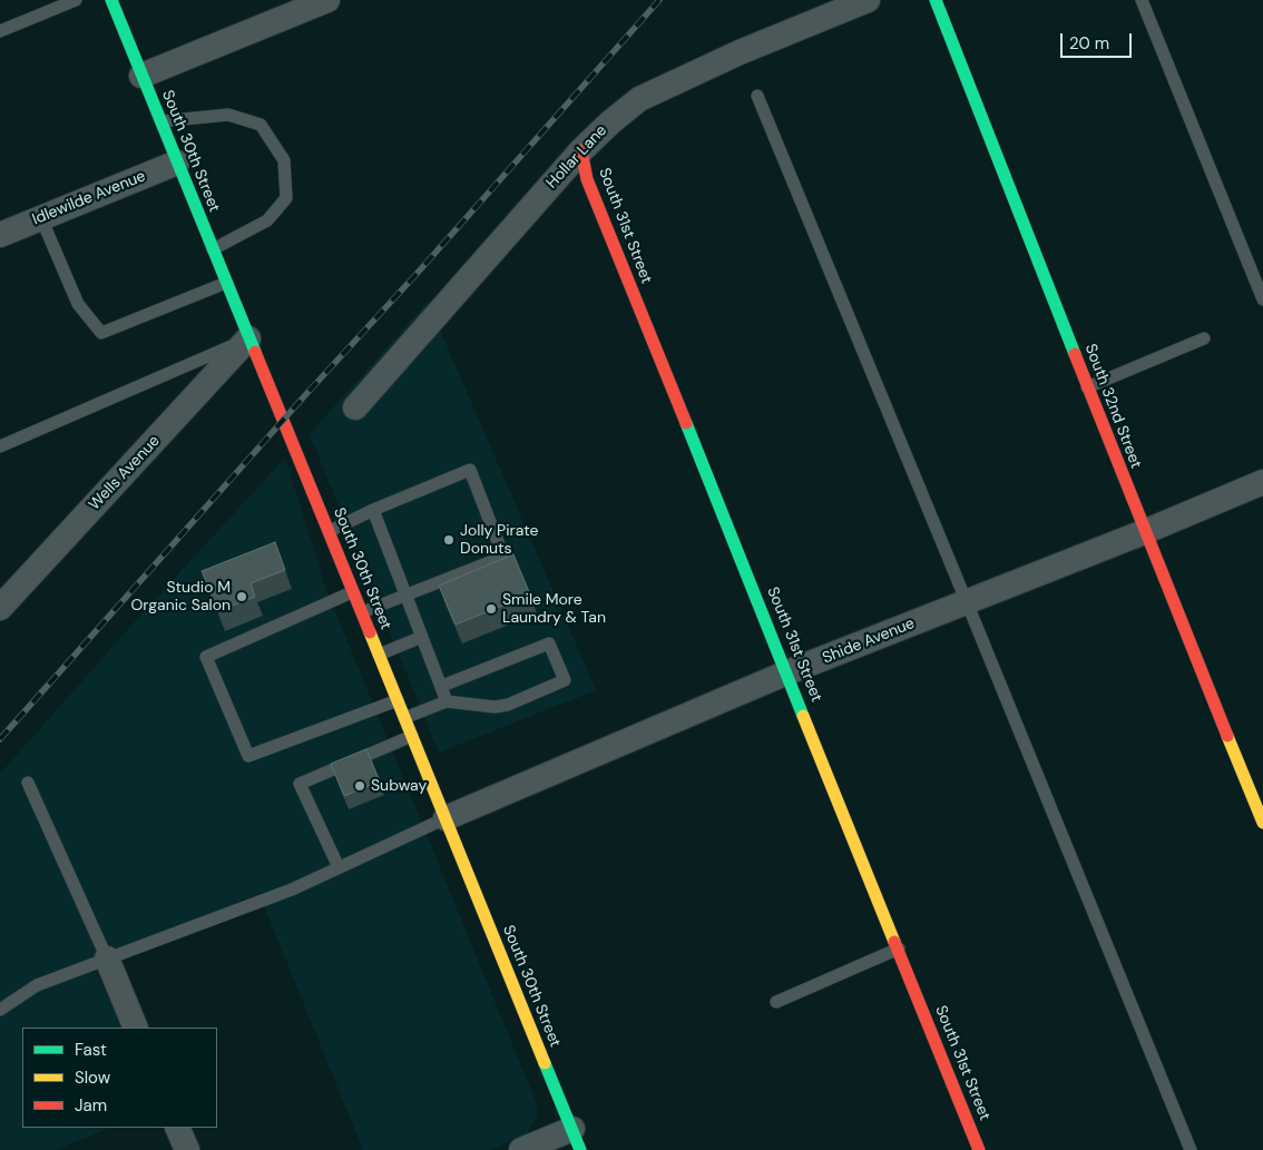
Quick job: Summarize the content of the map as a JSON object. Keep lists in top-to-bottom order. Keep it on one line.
{"streets":{"street":["South 30th Street","Hollar Lane","Idlewilde Avenue","South 31st Street","South 32nd Street","Wells Avenue","Shide Avenue"]},"crossings":[["South 30th Street","Idlewilde Avenue"],["South 30th Street","Wells Avenue"],["South 30th Street","Shide Avenue"],["Hollar Lane","South 31st Street"],["South 31st Street","Shide Avenue"],["South 32nd Street","Shide Avenue"]],"places":["Jolly Pirate Donuts","Studio M Organic Salon","Smile More Laundry & Tan","Subway"],"legend":["Fast","Slow","Jam"],"scale_bar":"20 m"}
